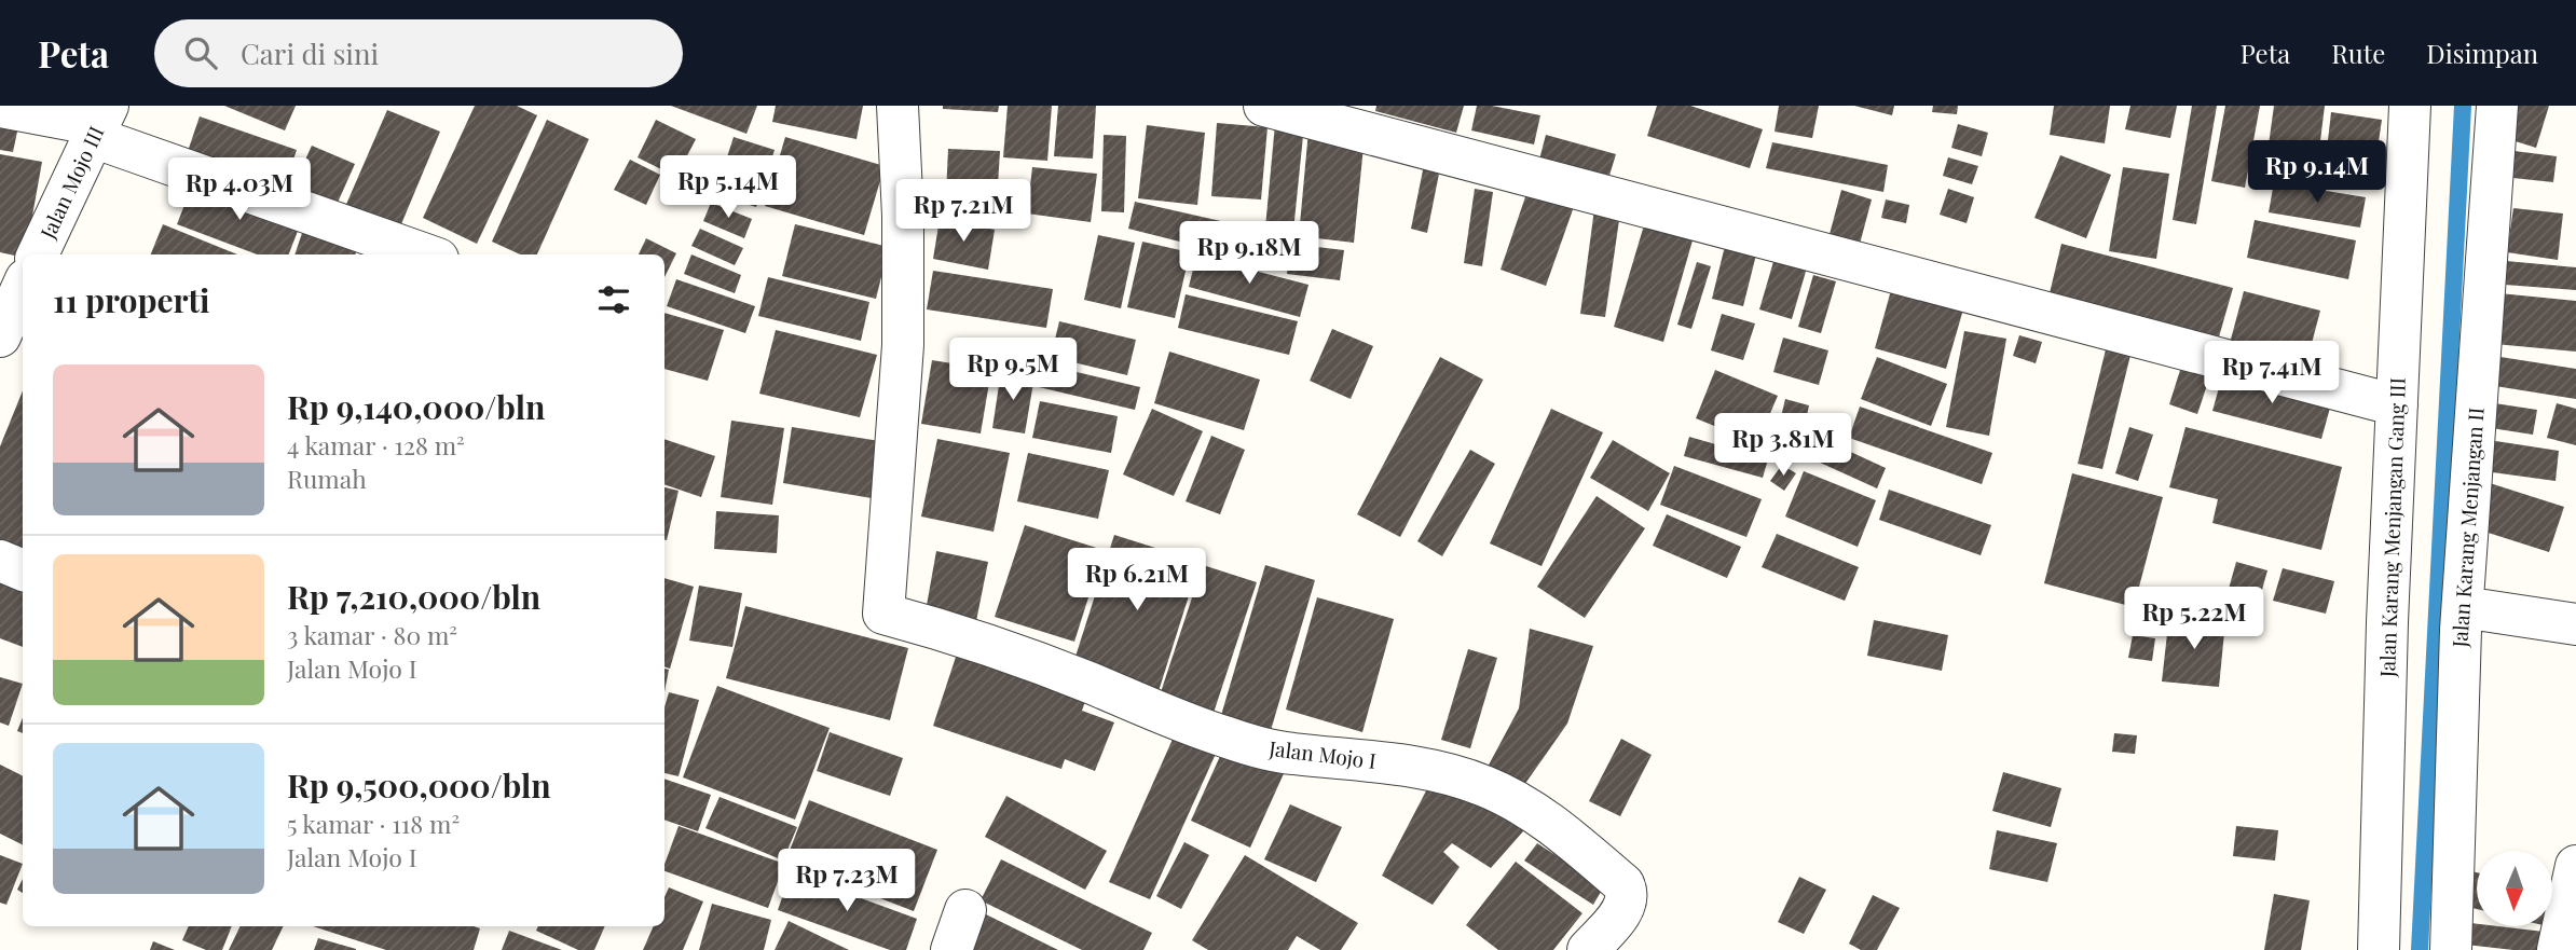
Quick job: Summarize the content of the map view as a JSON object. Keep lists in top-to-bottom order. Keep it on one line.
{"streets":{"street":["Jalan Mojo III","Jalan Karang Menjangan Gang III","Jalan Karang Menjangan II","Jalan Mojo I"]},"north":"bottom","page":{"header":"Peta","search":"Cari di sini","nav":["Peta","Rute","Disimpan"],"price":["Rp 9.14M","Rp 5.14M","Rp 4.03M","Rp 7.21M","Rp 9.18M","Rp 9.5M","Rp 7.41M","Rp 3.81M","Rp 6.21M","Rp 5.22M","Rp 7.23M"],"heading":"11 properti","list":[{"name":"Rp 9,140,000/bln","note":"4 kamar · 128 m² · Rumah"},{"name":"Rp 7,210,000/bln","note":"3 kamar · 80 m² · Jalan Mojo I"},{"name":"Rp 9,500,000/bln","note":"5 kamar · 118 m² · Jalan Mojo I"}]}}
